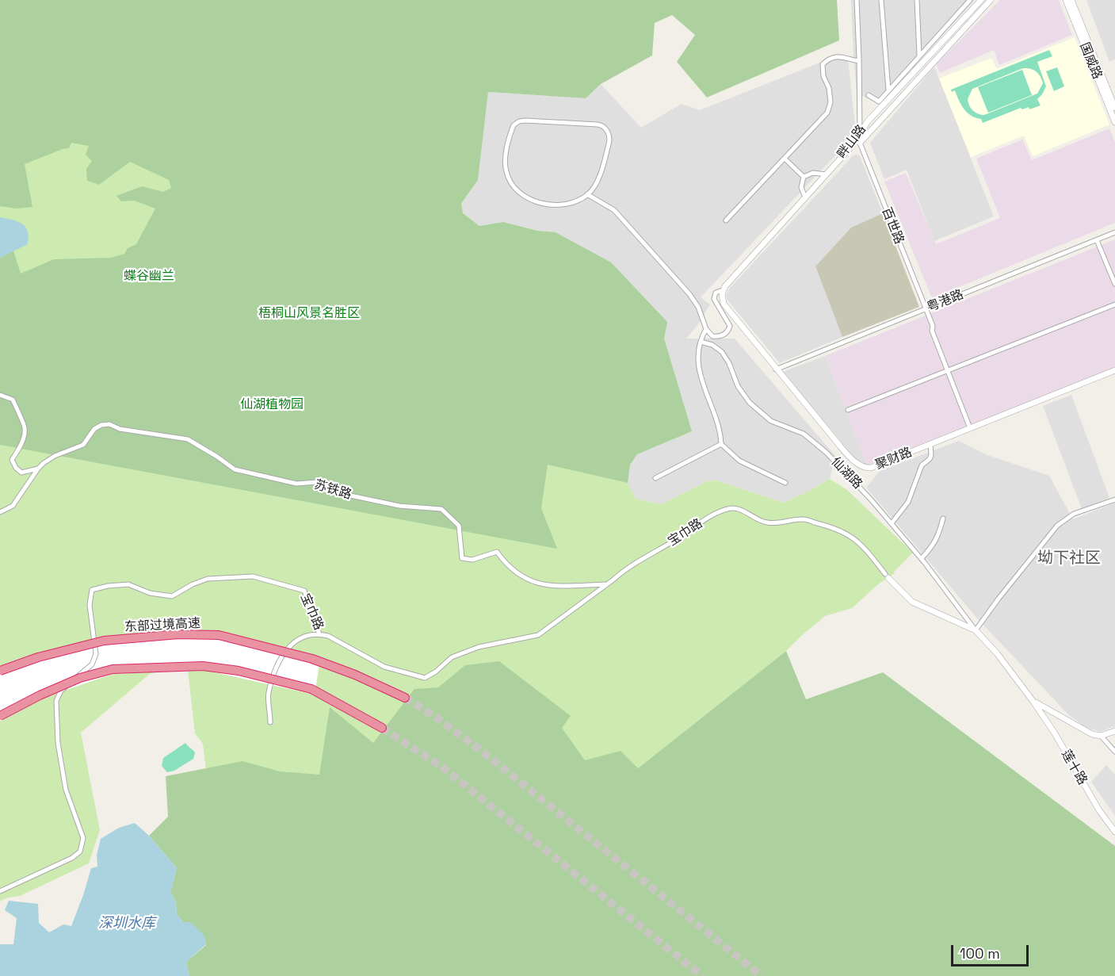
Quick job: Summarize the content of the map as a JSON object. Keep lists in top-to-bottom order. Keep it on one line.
{"streets":{"highway":["东部过境高速"],"street":["国威路","畔山路","百世路","粤港路","聚财路","仙湖路","苏铁路","宝巾路","莲十路"]},"crossings":[["畔山路","百世路"],["畔山路","聚财路"],["百世路","粤港路"],["百世路","聚财路"],["粤港路","聚财路"],["仙湖路","宝巾路"],["仙湖路","莲十路"],["苏铁路","宝巾路"]],"districts":["坳下社区"],"water":["深圳水库"],"parks":["蝶谷幽兰","梧桐山风景名胜区","仙湖植物园"],"scale_bar":"100 m"}
